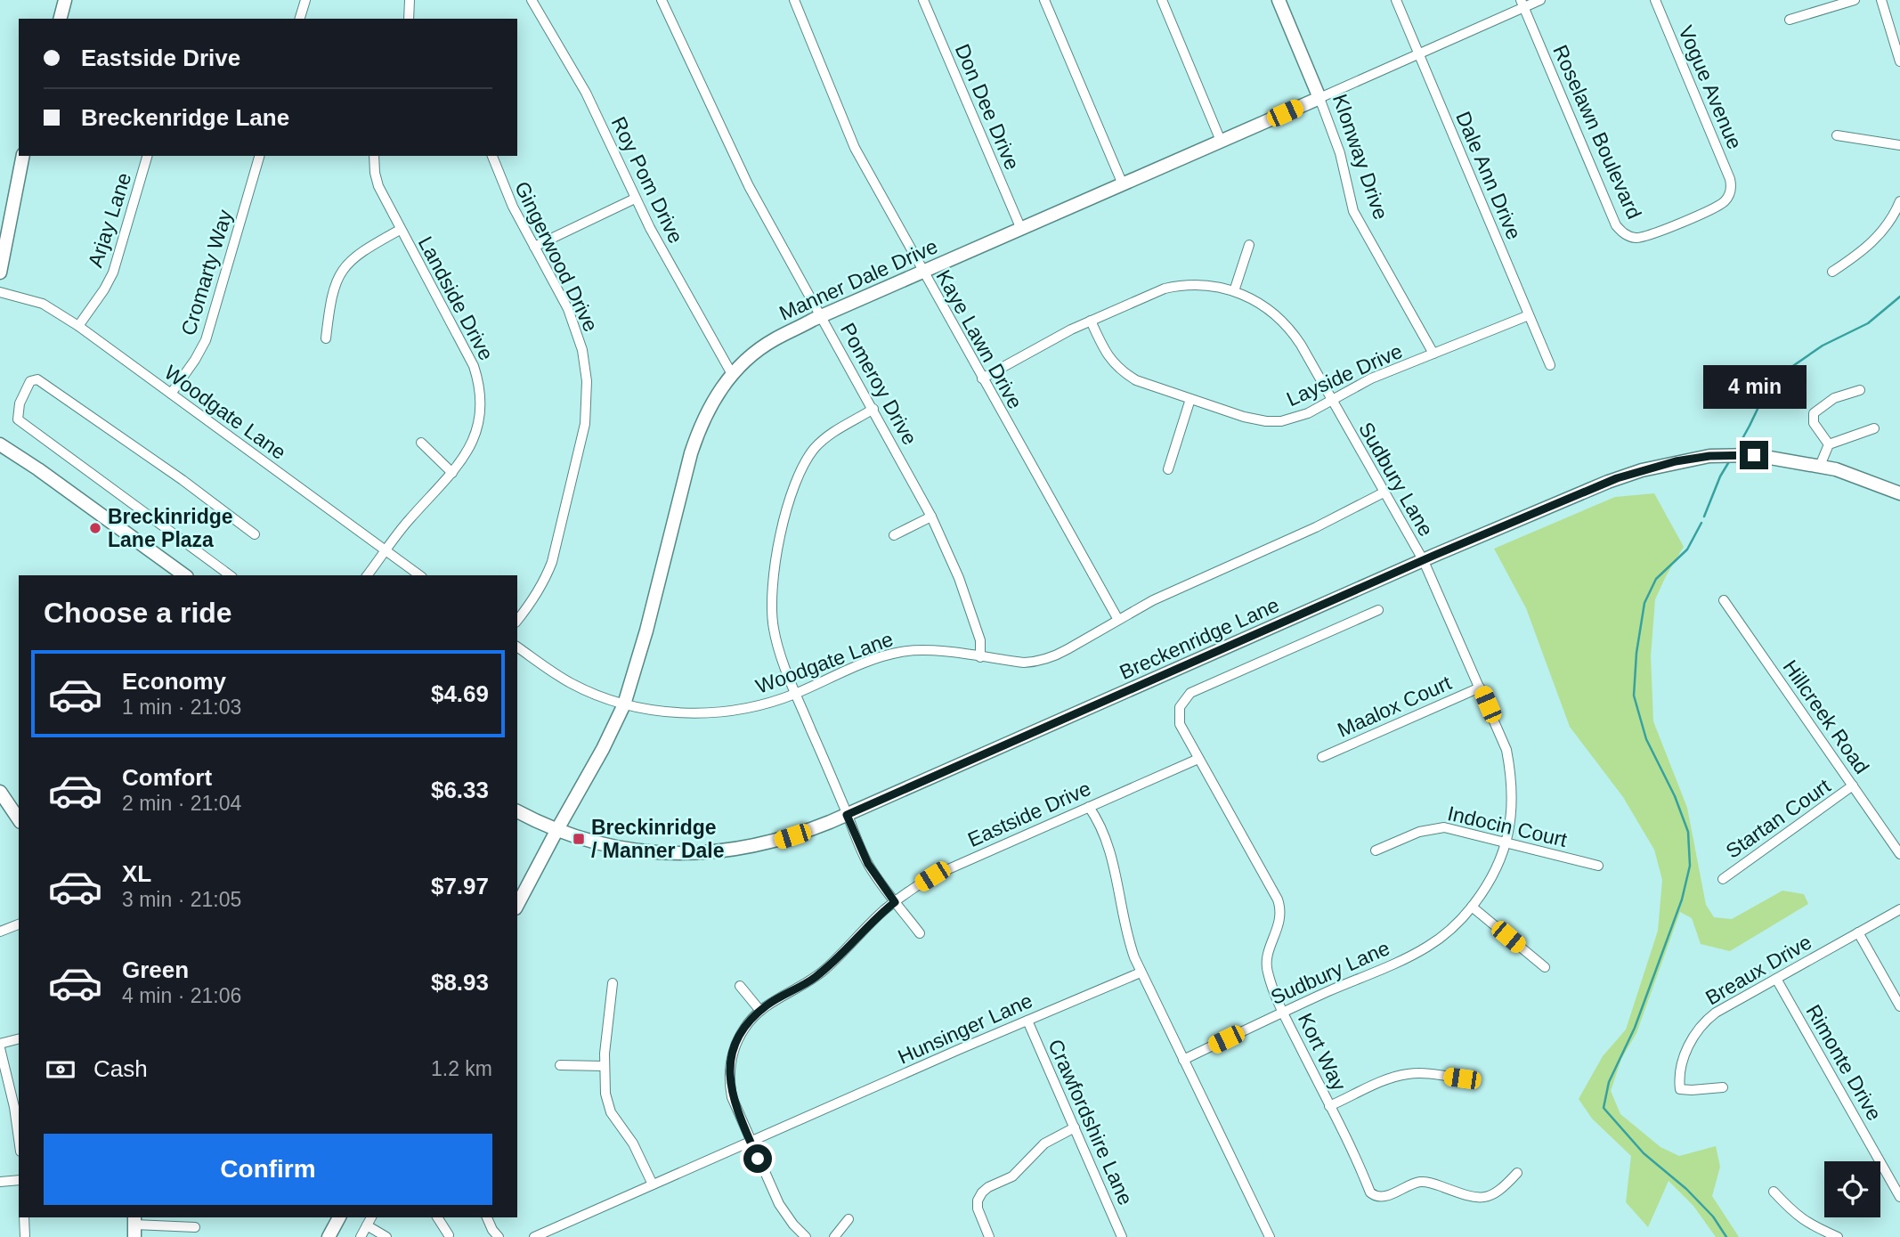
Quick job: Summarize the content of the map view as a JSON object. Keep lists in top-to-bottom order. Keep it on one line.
{"streets":{"main road":["Klonway Drive","Manner Dale Drive","Breckenridge Lane"],"street":["Vogue Avenue","Don Dee Drive","Roselawn Boulevard","Dale Ann Drive","Roy Pom Drive","Arjay Lane","Gingerwood Drive","Cromarty Way","Landside Drive","Kaye Lawn Drive","Layside Drive","Pomeroy Drive","Woodgate Lane","Sudbury Lane","Maalox Court","Hillcreek Road","Eastside Drive","Startan Court","Indocin Court","Breaux Drive","Hunsinger Lane","Kort Way","Rimonte Drive","Crawfordshire Lane"]},"crossings":[["Vogue Avenue","Roselawn Boulevard"],["Don Dee Drive","Manner Dale Drive"],["Roselawn Boulevard","Manner Dale Drive"],["Klonway Drive","Manner Dale Drive"],["Klonway Drive","Layside Drive"],["Dale Ann Drive","Manner Dale Drive"],["Dale Ann Drive","Layside Drive"],["Roy Pom Drive","Manner Dale Drive"],["Arjay Lane","Woodgate Lane"],["Cromarty Way","Woodgate Lane"],["Manner Dale Drive","Kaye Lawn Drive"],["Manner Dale Drive","Pomeroy Drive"],["Manner Dale Drive","Woodgate Lane"],["Manner Dale Drive","Breckenridge Lane"],["Landside Drive","Woodgate Lane"],["Kaye Lawn Drive","Woodgate Lane"],["Kaye Lawn Drive","Sudbury Lane"],["Layside Drive","Sudbury Lane"],["Pomeroy Drive","Woodgate Lane"],["Woodgate Lane","Sudbury Lane"],["Sudbury Lane","Breckenridge Lane"],["Sudbury Lane","Maalox Court"],["Sudbury Lane","Indocin Court"],["Sudbury Lane","Kort Way"],["Hillcreek Road","Startan Court"],["Eastside Drive","Hunsinger Lane"],["Eastside Drive","Kort Way"],["Breaux Drive","Rimonte Drive"],["Hunsinger Lane","Crawfordshire Lane"]],"places":{"other":["Breckinridge Lane Plaza"],"transit":["Breckinridge / Manner Dale"]},"page":{"banner":["Eastside Drive","Breckenridge Lane"],"bubble":"4 min","heading":"Choose a ride","list":[{"name":"Economy","note":"1 min · 21:03","value":"$4.69"},{"name":"Comfort","note":"2 min · 21:04","value":"$6.33"},{"name":"XL","note":"3 min · 21:05","value":"$7.97"},{"name":"Green","note":"4 min · 21:06","value":"$8.93"}],"pay":["Cash","1.2 km"],"buttons":"Confirm"}}
